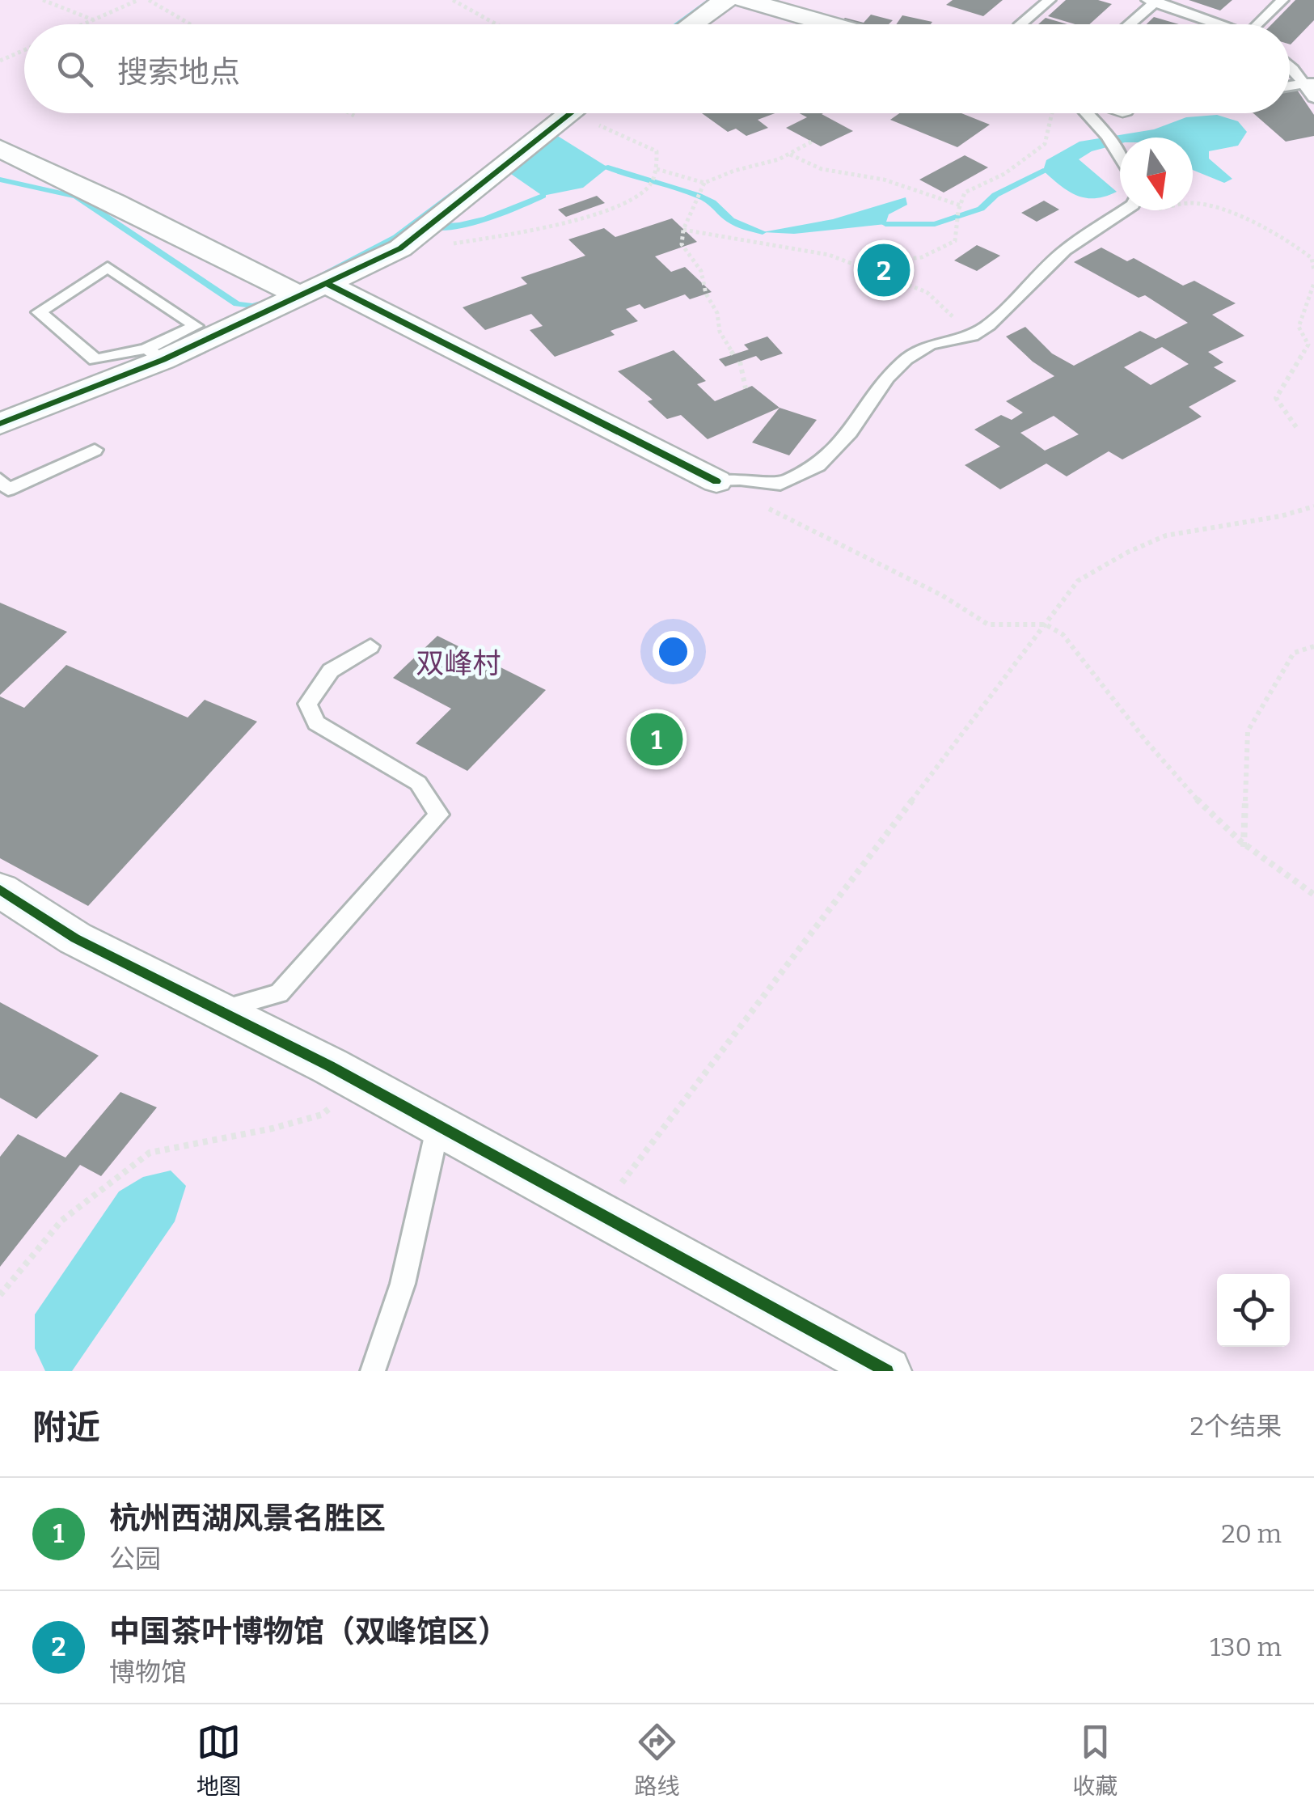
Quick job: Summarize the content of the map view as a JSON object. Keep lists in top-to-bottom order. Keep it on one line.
{"districts":["双峰村"],"north":"bottom","page":{"search":"搜索地点","pins":["2","1"],"heading":["附近","2个结果"],"list":[{"mark":"1","name":"杭州西湖风景名胜区","note":"公园","value":"20 m"},{"mark":"2","name":"中国茶叶博物馆（双峰馆区）","note":"博物馆","value":"130 m"}],"nav":["地图","路线","收藏"]}}
